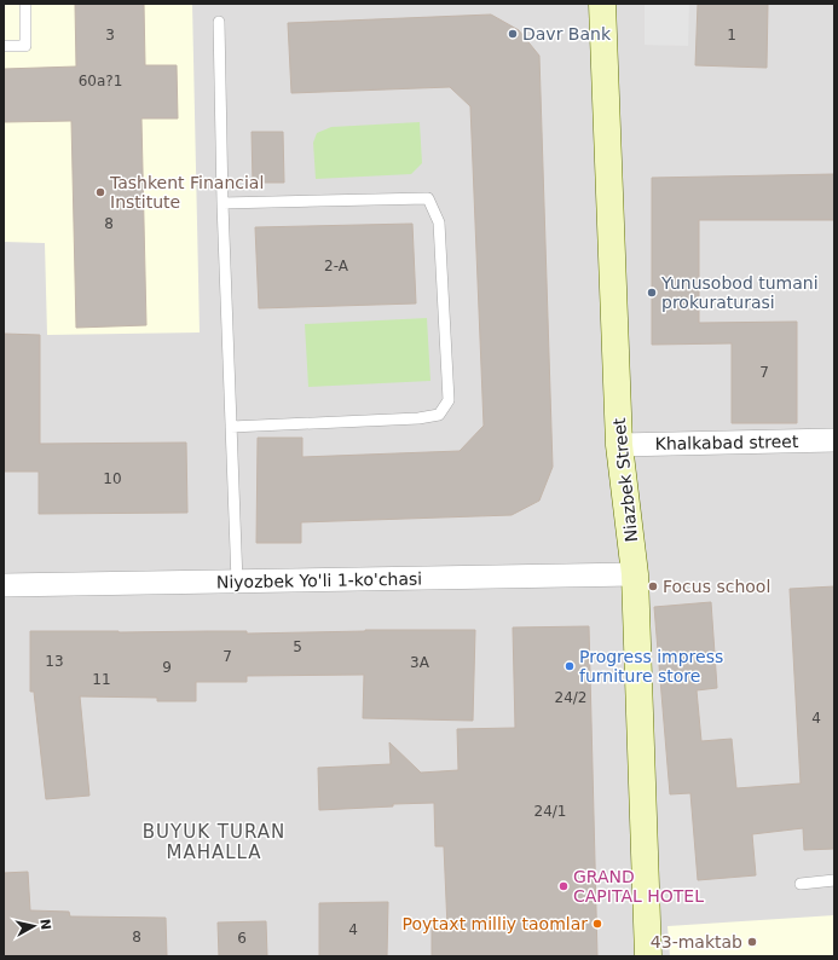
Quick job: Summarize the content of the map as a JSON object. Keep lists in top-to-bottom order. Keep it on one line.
{"streets":{"street":["Khalkabad street","Niazbek Street","Niyozbek Yo'li 1-ko'chasi"]},"crossings":[["Khalkabad street","Niazbek Street"],["Niazbek Street","Niyozbek Yo'li 1-ko'chasi"]],"districts":["BUYUK TURAN MAHALLA"],"places":["Davr Bank","Tashkent Financial Institute","Yunusobod tumani prokuraturasi","Focus school","Progress impress furniture store","GRAND CAPITAL HOTEL","Poytaxt milliy taomlar","43-maktab"],"house_numbers":["3","1","60a?1","8","2-A","7","10","5","7","13","3А","9","11","24/2","4","24/1","4","8","6"],"north":"right"}
